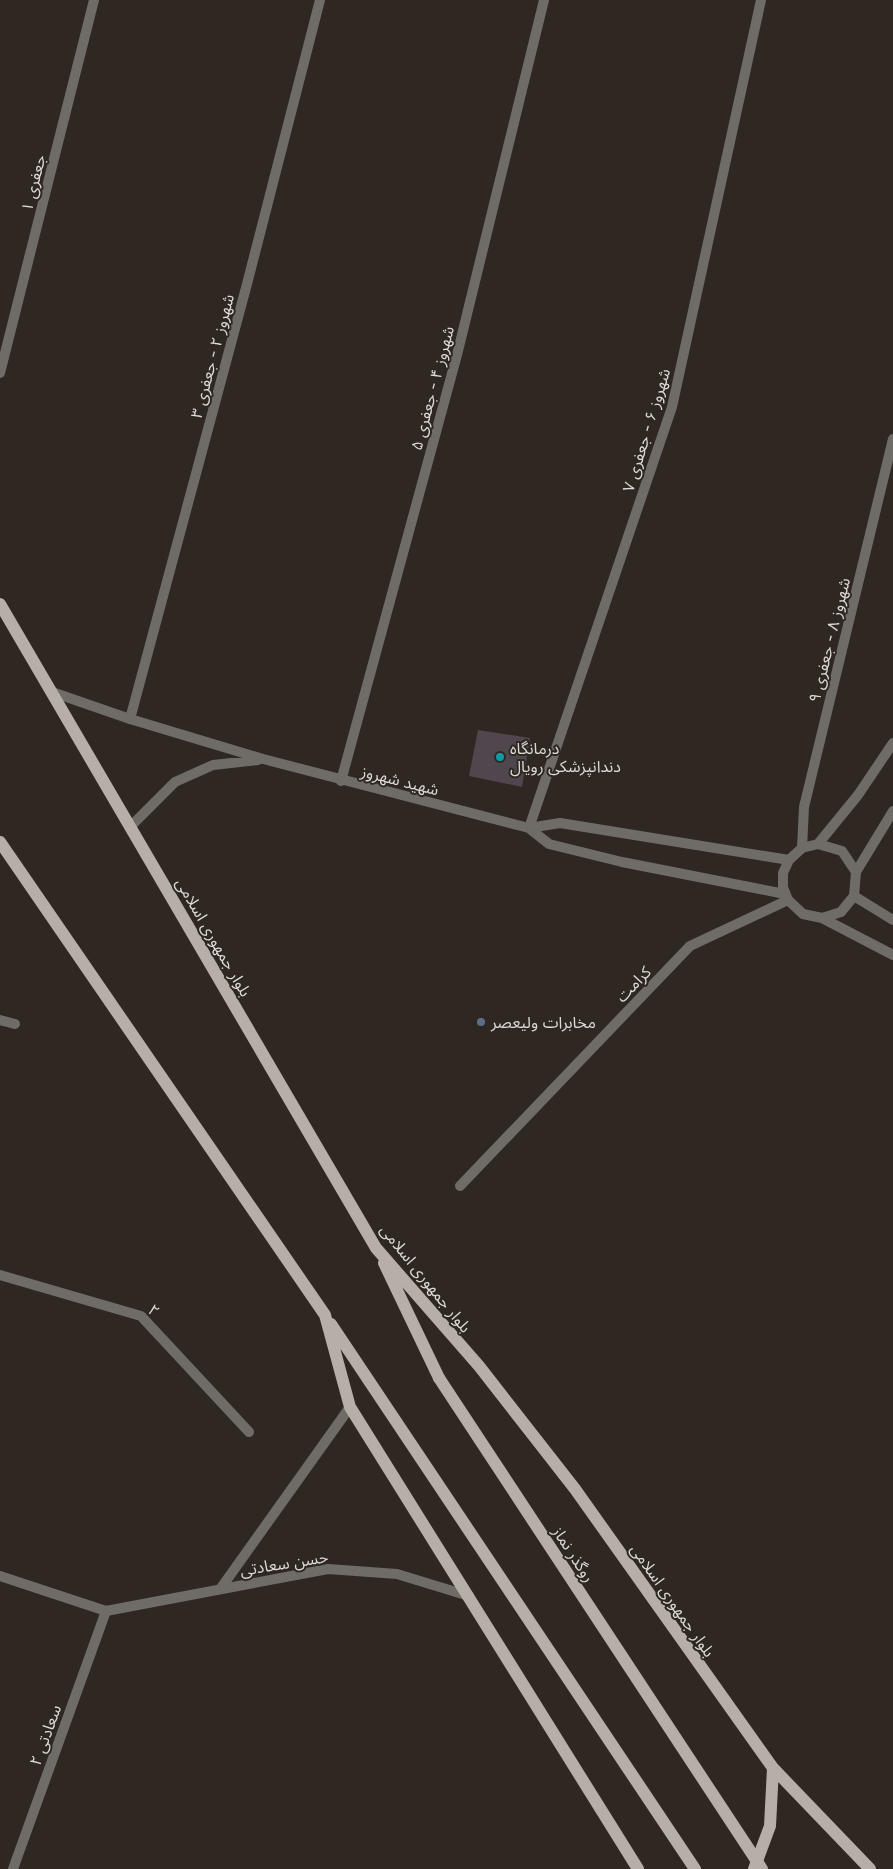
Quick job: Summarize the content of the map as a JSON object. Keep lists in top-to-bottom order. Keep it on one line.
{"streets":{"main road":["بلوار جمهوری اسلامی","روگذر نماز"],"street":["جعفری ۱","شهروز ۲ - جعفری ۳","شهروز ۴ - جعفری ۵","شهروز ۶ - جعفری ۷","شهروز ۸ - جعفری ۹","شهید شهروز","کرامت","۲","حسن سعادتی","سعادتی ۲"]},"crossings":[["شهروز ۲ - جعفری ۳","شهید شهروز"],["شهروز ۴ - جعفری ۵","شهید شهروز"],["شهروز ۶ - جعفری ۷","شهید شهروز"],["شهروز ۸ - جعفری ۹","شهید شهروز"],["شهروز ۸ - جعفری ۹","کرامت"],["شهید شهروز","بلوار جمهوری اسلامی"],["شهید شهروز","کرامت"],["بلوار جمهوری اسلامی","روگذر نماز"],["حسن سعادتی","سعادتی ۲"]],"places":["درمانگاه دندانپزشکی رویال","مخابرات ولیعصر"]}
